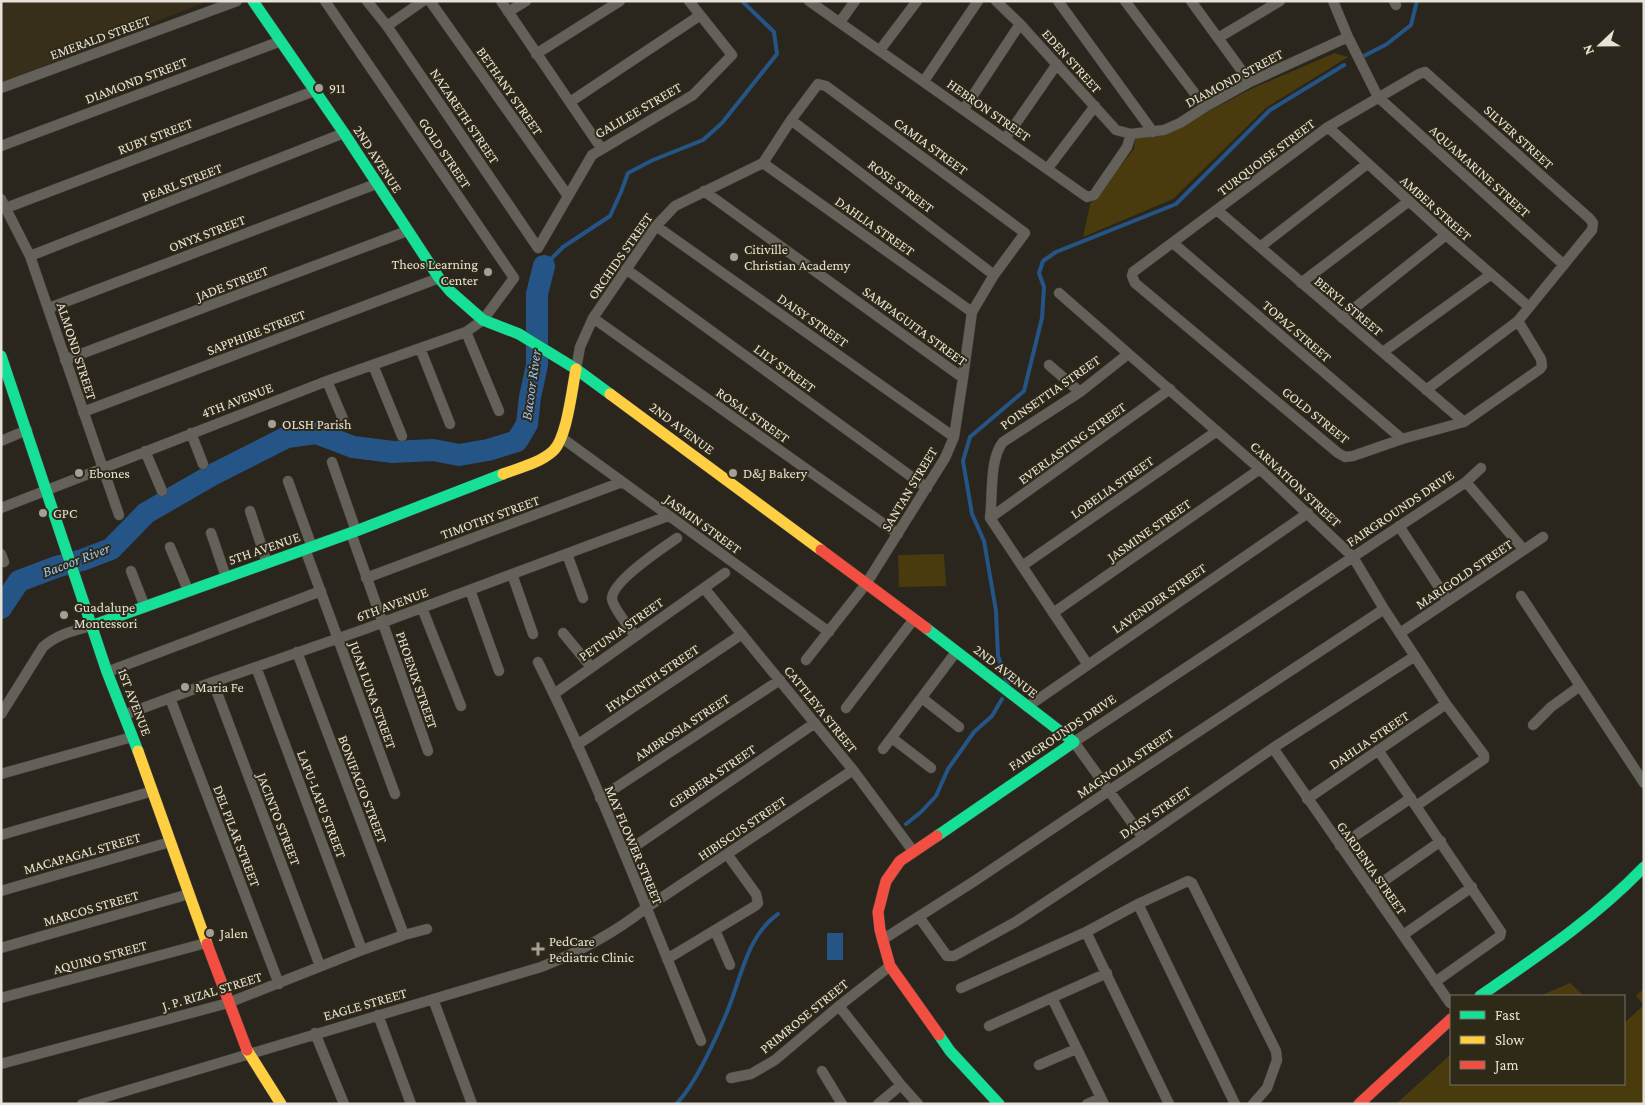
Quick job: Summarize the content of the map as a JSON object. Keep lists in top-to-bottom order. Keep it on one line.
{"streets":{"street":["EMERALD STREET","EDEN STREET","DIAMOND STREET","BETHANY STREET","GALILEE STREET","HEBRON STREET","NAZARETH STREET","RUBY STREET","SILVER STREET","CAMIA STREET","GOLD STREET","TURQUOISE STREET","2ND AVENUE","AQUAMARINE STREET","PEARL STREET","ROSE STREET","AMBER STREET","DAHLIA STREET","ONYX STREET","ORCHIDS STREET","JADE STREET","BERYL STREET","DAISY STREET","SAMPAGUITA STREET","TOPAZ STREET","SAPPHIRE STREET","ALMOND STREET","LILY STREET","POINSETTIA STREET","4TH AVENUE","ROSAL STREET","EVERLASTING STREET","CARNATION STREET","LOBELIA STREET","SANTAN STREET","FAIRGROUNDS DRIVE","TIMOTHY STREET","JASMIN STREET","JASMINE STREET","5TH AVENUE","MARIGOLD STREET","LAVENDER STREET","6TH AVENUE","PETUNIA STREET","HYACINTH STREET","PHOENIX STREET","JUAN LUNA STREET","1ST AVENUE","CATTLEYA STREET","AMBROSIA STREET","MAGNOLIA STREET","GERBERA STREET","BONIFACIO STREET","LAPU-LAPU STREET","JACINTO STREET","HIBISCUS STREET","DEL PILAR STREET","MAY FLOWER STREET","MACAPAGAL STREET","GARDENIA STREET","MARCOS STREET","AQUINO STREET","J. P. RIZAL STREET","EAGLE STREET","PRIMROSE STREET"]},"crossings":[["EDEN STREET","DIAMOND STREET"],["EDEN STREET","HEBRON STREET"],["DIAMOND STREET","HEBRON STREET"],["DIAMOND STREET","2ND AVENUE"],["BETHANY STREET","GALILEE STREET"],["GALILEE STREET","NAZARETH STREET"],["RUBY STREET","2ND AVENUE"],["RUBY STREET","ALMOND STREET"],["SILVER STREET","TURQUOISE STREET"],["SILVER STREET","AQUAMARINE STREET"],["CAMIA STREET","ROSE STREET"],["CAMIA STREET","SANTAN STREET"],["GOLD STREET","TURQUOISE STREET"],["GOLD STREET","2ND AVENUE"],["GOLD STREET","BERYL STREET"],["GOLD STREET","TOPAZ STREET"],["GOLD STREET","4TH AVENUE"],["TURQUOISE STREET","AQUAMARINE STREET"],["TURQUOISE STREET","AMBER STREET"],["TURQUOISE STREET","BERYL STREET"],["TURQUOISE STREET","TOPAZ STREET"],["2ND AVENUE","PEARL STREET"],["2ND AVENUE","ONYX STREET"],["2ND AVENUE","ORCHIDS STREET"],["2ND AVENUE","JADE STREET"],["2ND AVENUE","DAISY STREET"],["2ND AVENUE","SAPPHIRE STREET"],["2ND AVENUE","4TH AVENUE"],["2ND AVENUE","SANTAN STREET"],["2ND AVENUE","FAIRGROUNDS DRIVE"],["2ND AVENUE","LAVENDER STREET"],["2ND AVENUE","MAGNOLIA STREET"],["PEARL STREET","ALMOND STREET"],["ROSE STREET","SANTAN STREET"],["DAHLIA STREET","ORCHIDS STREET"],["DAHLIA STREET","CARNATION STREET"],["DAHLIA STREET","SANTAN STREET"],["DAHLIA STREET","GARDENIA STREET"],["ONYX STREET","ALMOND STREET"],["ORCHIDS STREET","DAISY STREET"],["ORCHIDS STREET","SAMPAGUITA STREET"],["ORCHIDS STREET","LILY STREET"],["ORCHIDS STREET","ROSAL STREET"],["JADE STREET","ALMOND STREET"],["DAISY STREET","CARNATION STREET"],["DAISY STREET","SANTAN STREET"],["DAISY STREET","MAGNOLIA STREET"],["DAISY STREET","GARDENIA STREET"],["SAMPAGUITA STREET","SANTAN STREET"],["SAPPHIRE STREET","ALMOND STREET"],["ALMOND STREET","4TH AVENUE"],["LILY STREET","SANTAN STREET"],["POINSETTIA STREET","EVERLASTING STREET"],["POINSETTIA STREET","CARNATION STREET"],["4TH AVENUE","1ST AVENUE"],["ROSAL STREET","SANTAN STREET"],["EVERLASTING STREET","CARNATION STREET"],["CARNATION STREET","LOBELIA STREET"],["CARNATION STREET","FAIRGROUNDS DRIVE"],["CARNATION STREET","JASMINE STREET"],["CARNATION STREET","MARIGOLD STREET"],["CARNATION STREET","LAVENDER STREET"],["CARNATION STREET","MAGNOLIA STREET"],["SANTAN STREET","JASMIN STREET"],["FAIRGROUNDS DRIVE","CATTLEYA STREET"],["FAIRGROUNDS DRIVE","MAGNOLIA STREET"],["FAIRGROUNDS DRIVE","PRIMROSE STREET"],["TIMOTHY STREET","JASMIN STREET"],["TIMOTHY STREET","PHOENIX STREET"],["JASMIN STREET","5TH AVENUE"],["JASMIN STREET","6TH AVENUE"],["5TH AVENUE","PHOENIX STREET"],["5TH AVENUE","JUAN LUNA STREET"],["5TH AVENUE","1ST AVENUE"],["6TH AVENUE","PHOENIX STREET"],["6TH AVENUE","JUAN LUNA STREET"],["6TH AVENUE","1ST AVENUE"],["6TH AVENUE","BONIFACIO STREET"],["6TH AVENUE","LAPU-LAPU STREET"],["6TH AVENUE","JACINTO STREET"],["6TH AVENUE","DEL PILAR STREET"],["PETUNIA STREET","CATTLEYA STREET"],["PETUNIA STREET","MAY FLOWER STREET"],["HYACINTH STREET","CATTLEYA STREET"],["HYACINTH STREET","MAY FLOWER STREET"],["1ST AVENUE","MACAPAGAL STREET"],["1ST AVENUE","MARCOS STREET"],["1ST AVENUE","AQUINO STREET"],["1ST AVENUE","J. P. RIZAL STREET"],["1ST AVENUE","EAGLE STREET"],["CATTLEYA STREET","AMBROSIA STREET"],["CATTLEYA STREET","GERBERA STREET"],["CATTLEYA STREET","HIBISCUS STREET"],["AMBROSIA STREET","MAY FLOWER STREET"],["GERBERA STREET","MAY FLOWER STREET"],["BONIFACIO STREET","J. P. RIZAL STREET"],["LAPU-LAPU STREET","J. P. RIZAL STREET"],["JACINTO STREET","J. P. RIZAL STREET"],["HIBISCUS STREET","MAY FLOWER STREET"],["HIBISCUS STREET","EAGLE STREET"],["DEL PILAR STREET","J. P. RIZAL STREET"],["MAY FLOWER STREET","EAGLE STREET"]],"water":["Bacoor River"],"places":{"other":["911","Citiville Christian Academy","Theos Learning Center","OLSH Parish","Ebones","D&J Bakery","GPC","Guadalupe Montessori","Maria Fe","Jalen"],"health":["PedCare Pediatric Clinic"]},"legend":["Fast","Slow","Jam"],"north":"left"}
